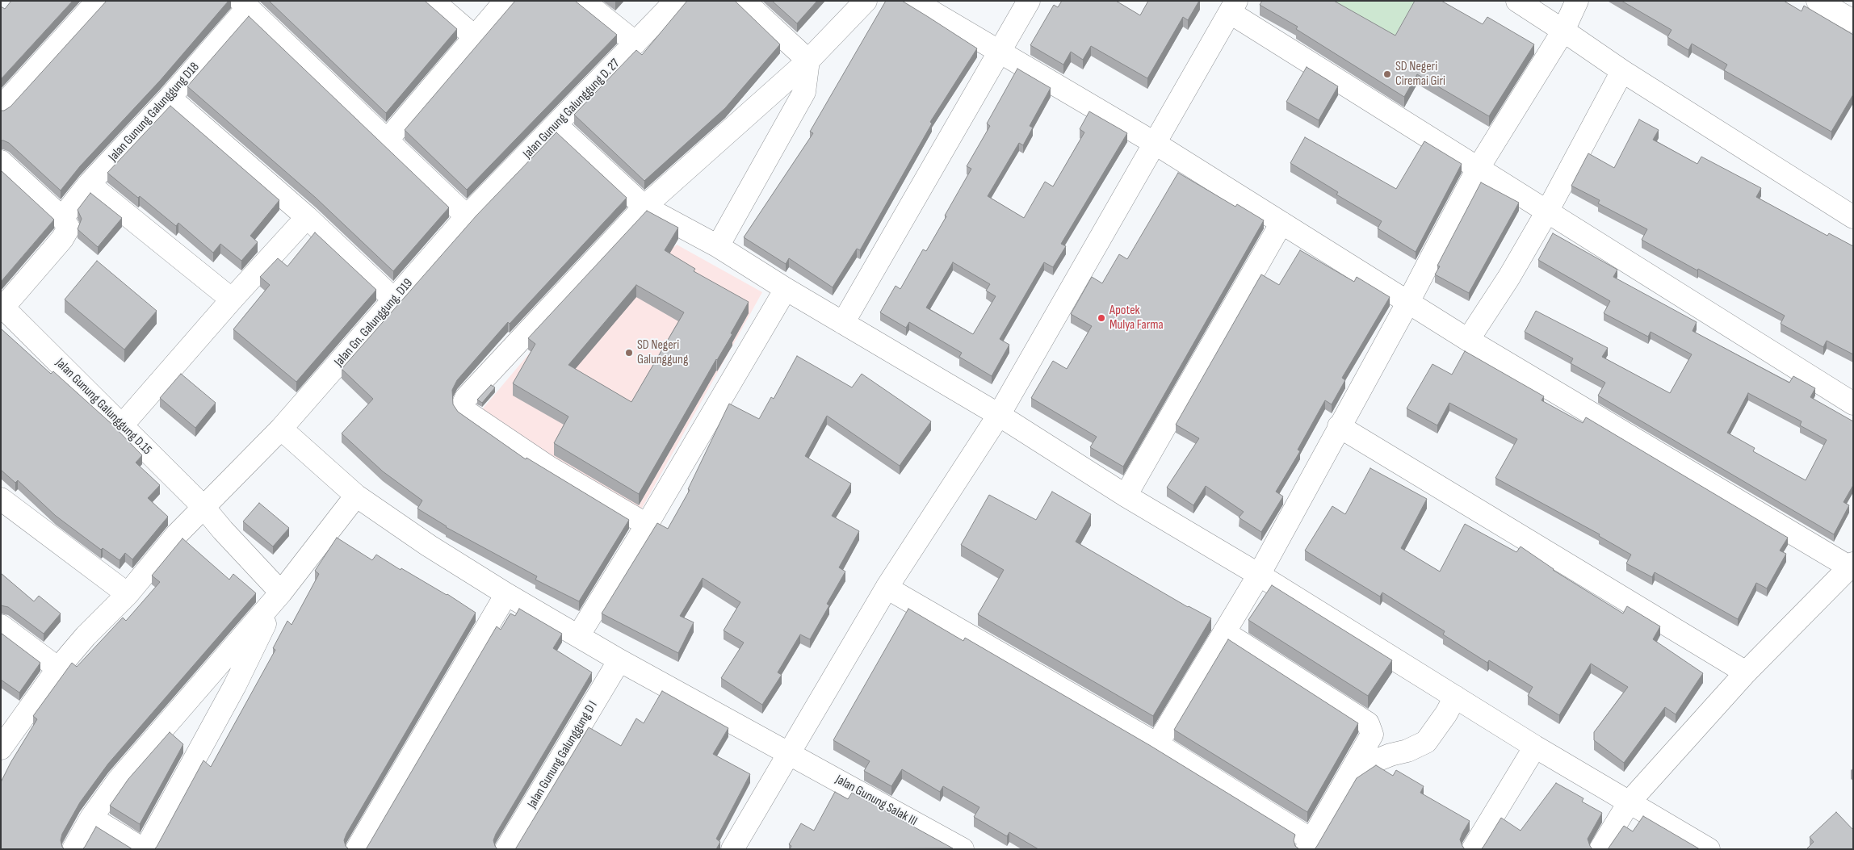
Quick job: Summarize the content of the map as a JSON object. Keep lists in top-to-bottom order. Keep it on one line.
{"streets":{"street":["Jalan Gunung Galunggung D. 27","Jalan Gunung Galunggung D18","Jalan Gn. Galunggung. D19","Jalan Gunung Galunggung D.15","Jalan Gunung Galunggung D I","Jalan Gunung Salak III"]},"crossings":[["Jalan Gunung Galunggung D. 27","Jalan Gn. Galunggung. D19"],["Jalan Gn. Galunggung. D19","Jalan Gunung Galunggung D.15"],["Jalan Gn. Galunggung. D19","Jalan Gunung Salak III"],["Jalan Gunung Galunggung D I","Jalan Gunung Salak III"]],"places":["SD Negeri Ciremai Giri","Apotek Mulya Farma","SD Negeri Galunggung"]}
